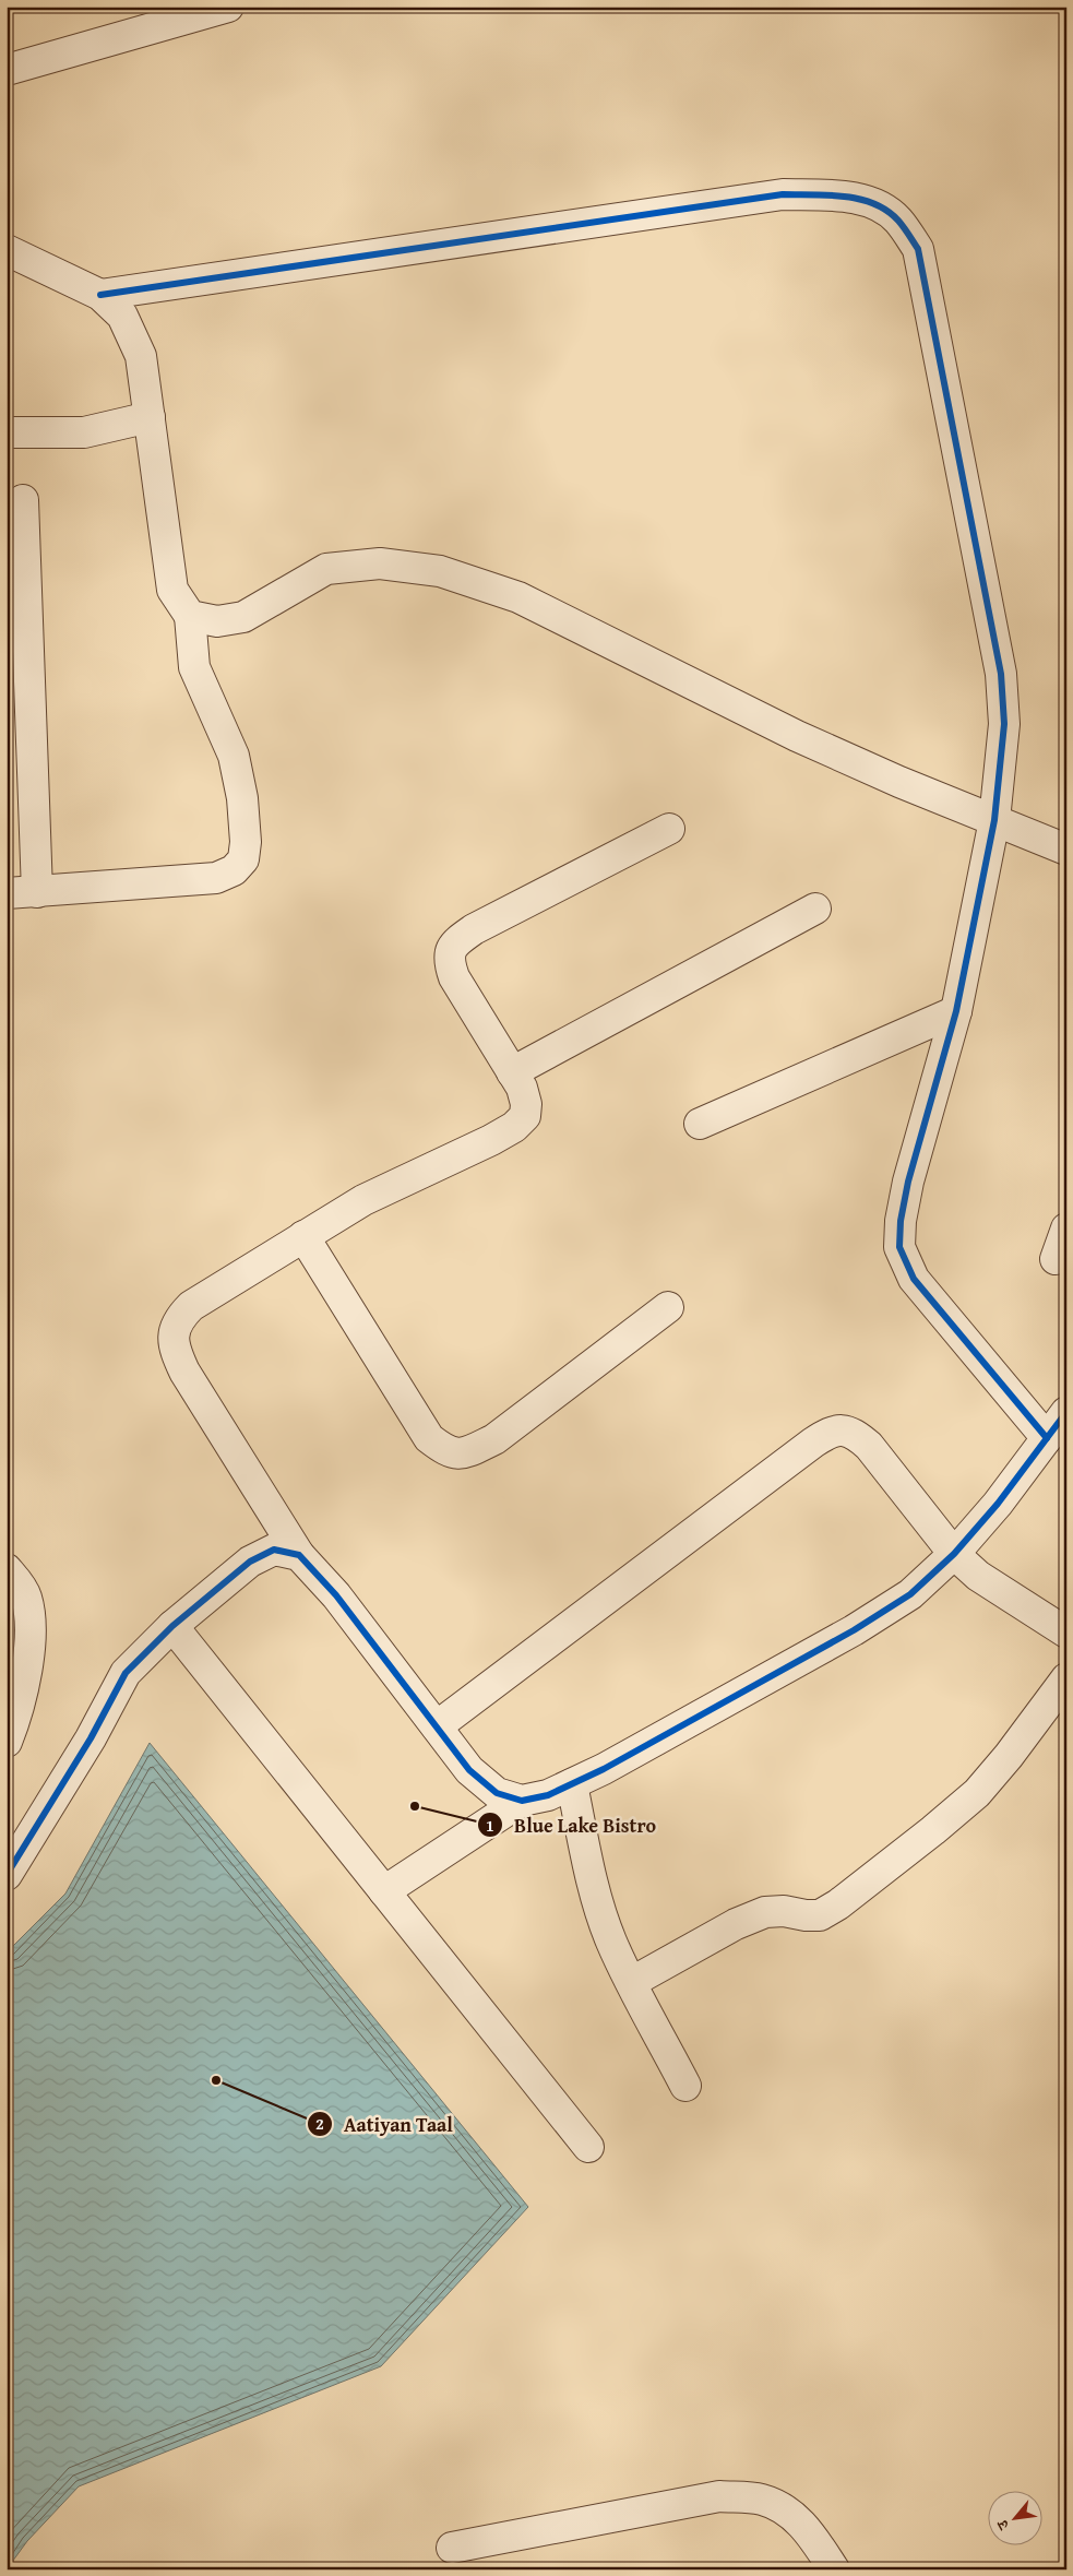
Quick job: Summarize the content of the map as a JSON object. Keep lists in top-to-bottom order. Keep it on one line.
{"places":["Blue Lake Bistro","Aatiyan Taal"],"north":"bottom left"}
